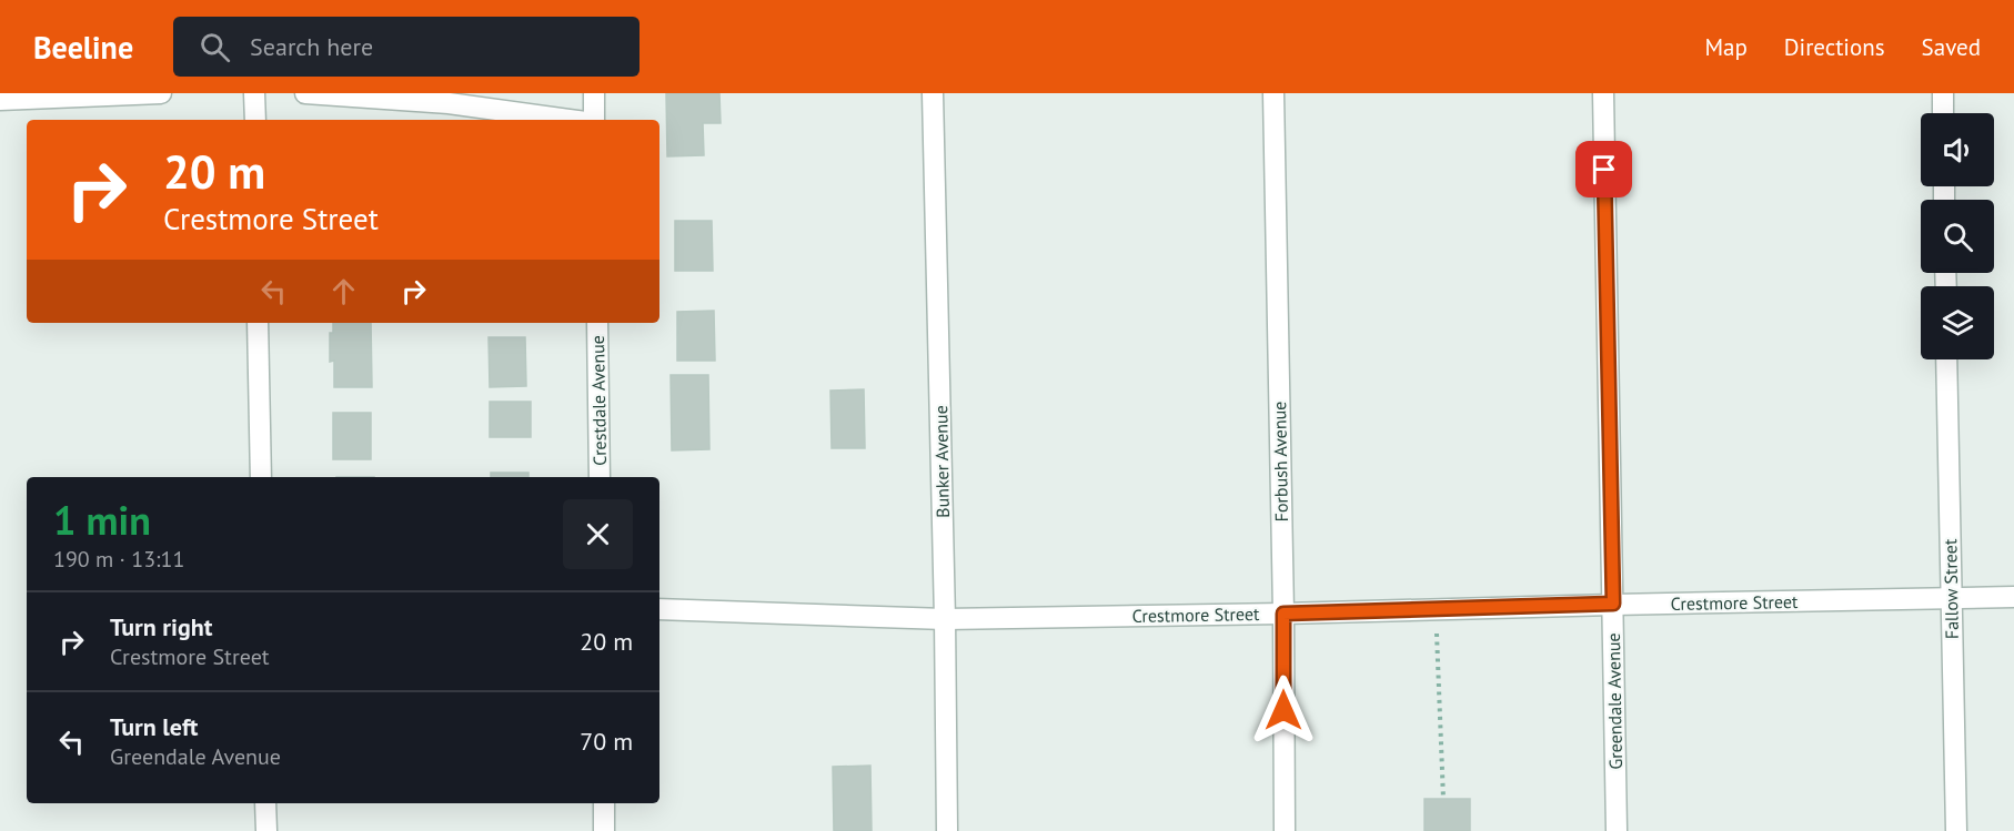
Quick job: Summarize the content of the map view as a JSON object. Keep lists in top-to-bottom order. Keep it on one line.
{"streets":{"street":["Crestdale Avenue","Bunker Avenue","Forbush Avenue","Fallow Street","Crestmore Street","Greendale Avenue"]},"crossings":[["Bunker Avenue","Crestmore Street"],["Forbush Avenue","Crestmore Street"],["Fallow Street","Crestmore Street"],["Crestmore Street","Greendale Avenue"]],"page":{"header":"Beeline","search":"Search here","nav":["Map","Directions","Saved"],"turn":["20 m","Crestmore Street"],"heading":["1 min","190 m · 13:11"],"list":[{"name":"Turn right","note":"Crestmore Street","value":"20 m"},{"name":"Turn left","note":"Greendale Avenue","value":"70 m"}]}}
